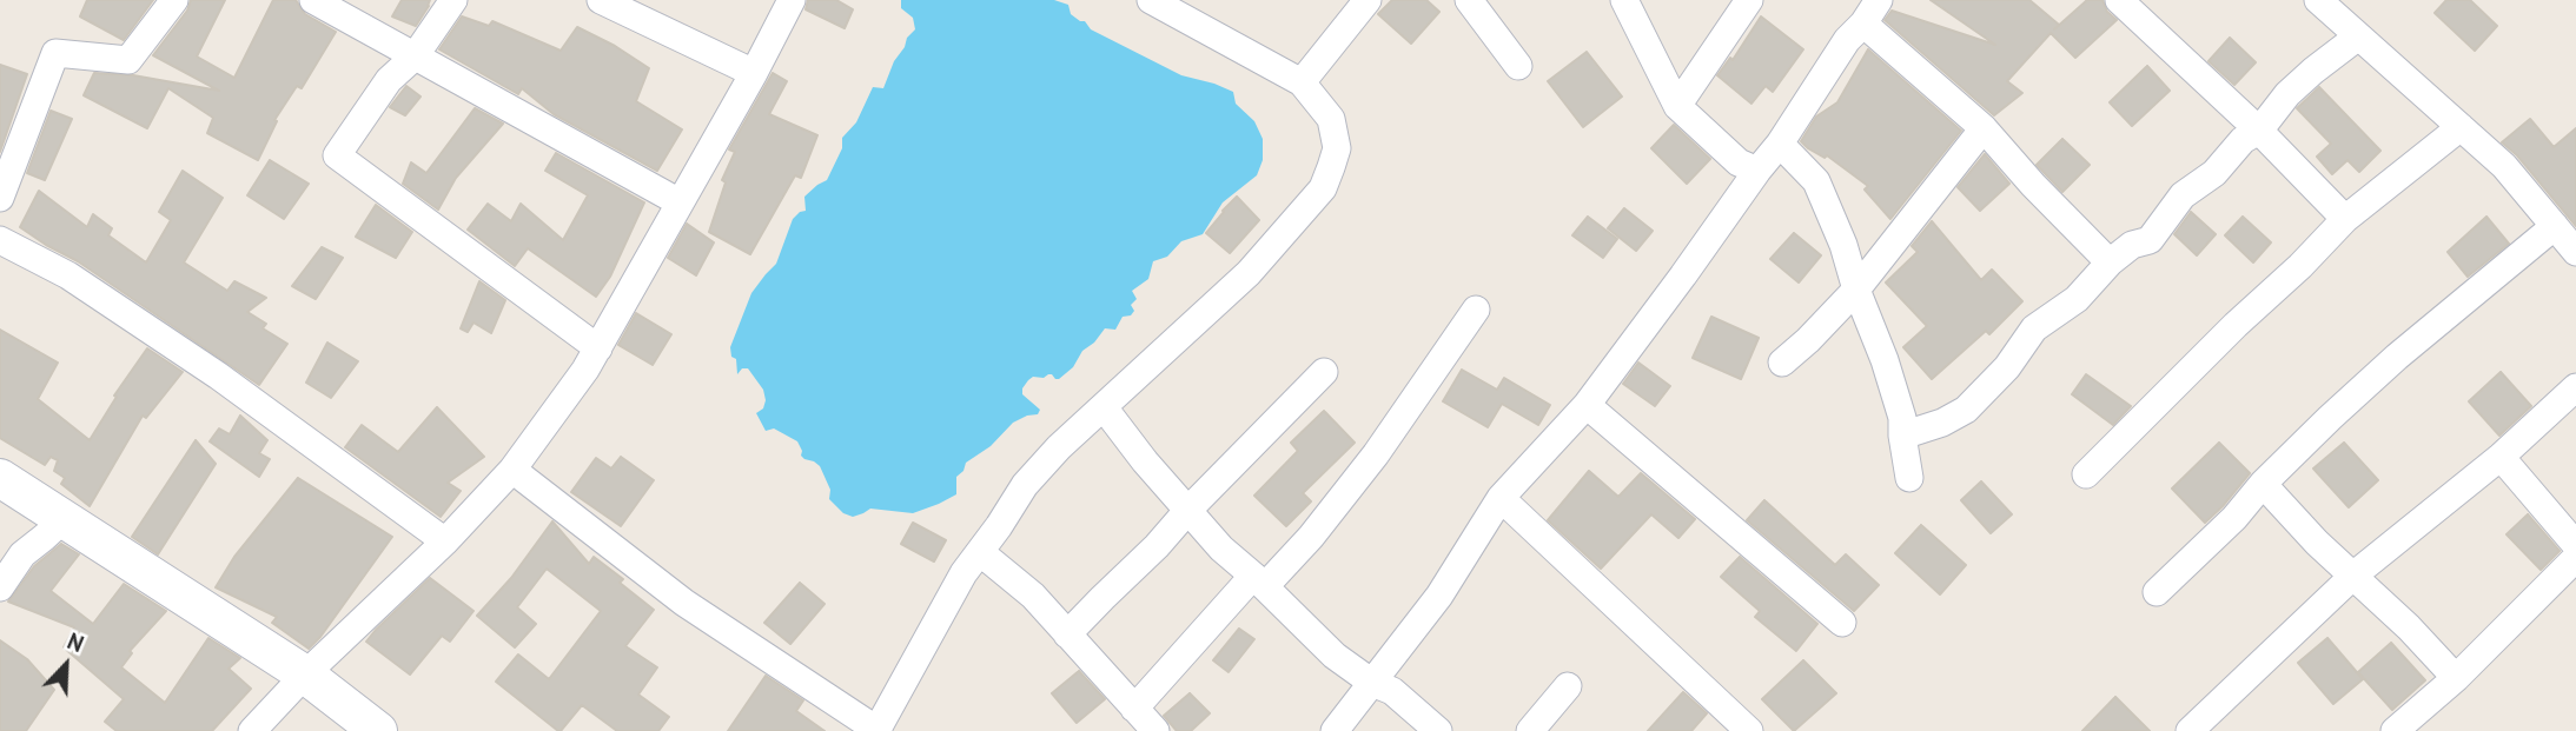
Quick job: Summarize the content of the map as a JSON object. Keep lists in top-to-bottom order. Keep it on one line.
{"north":"top right"}
